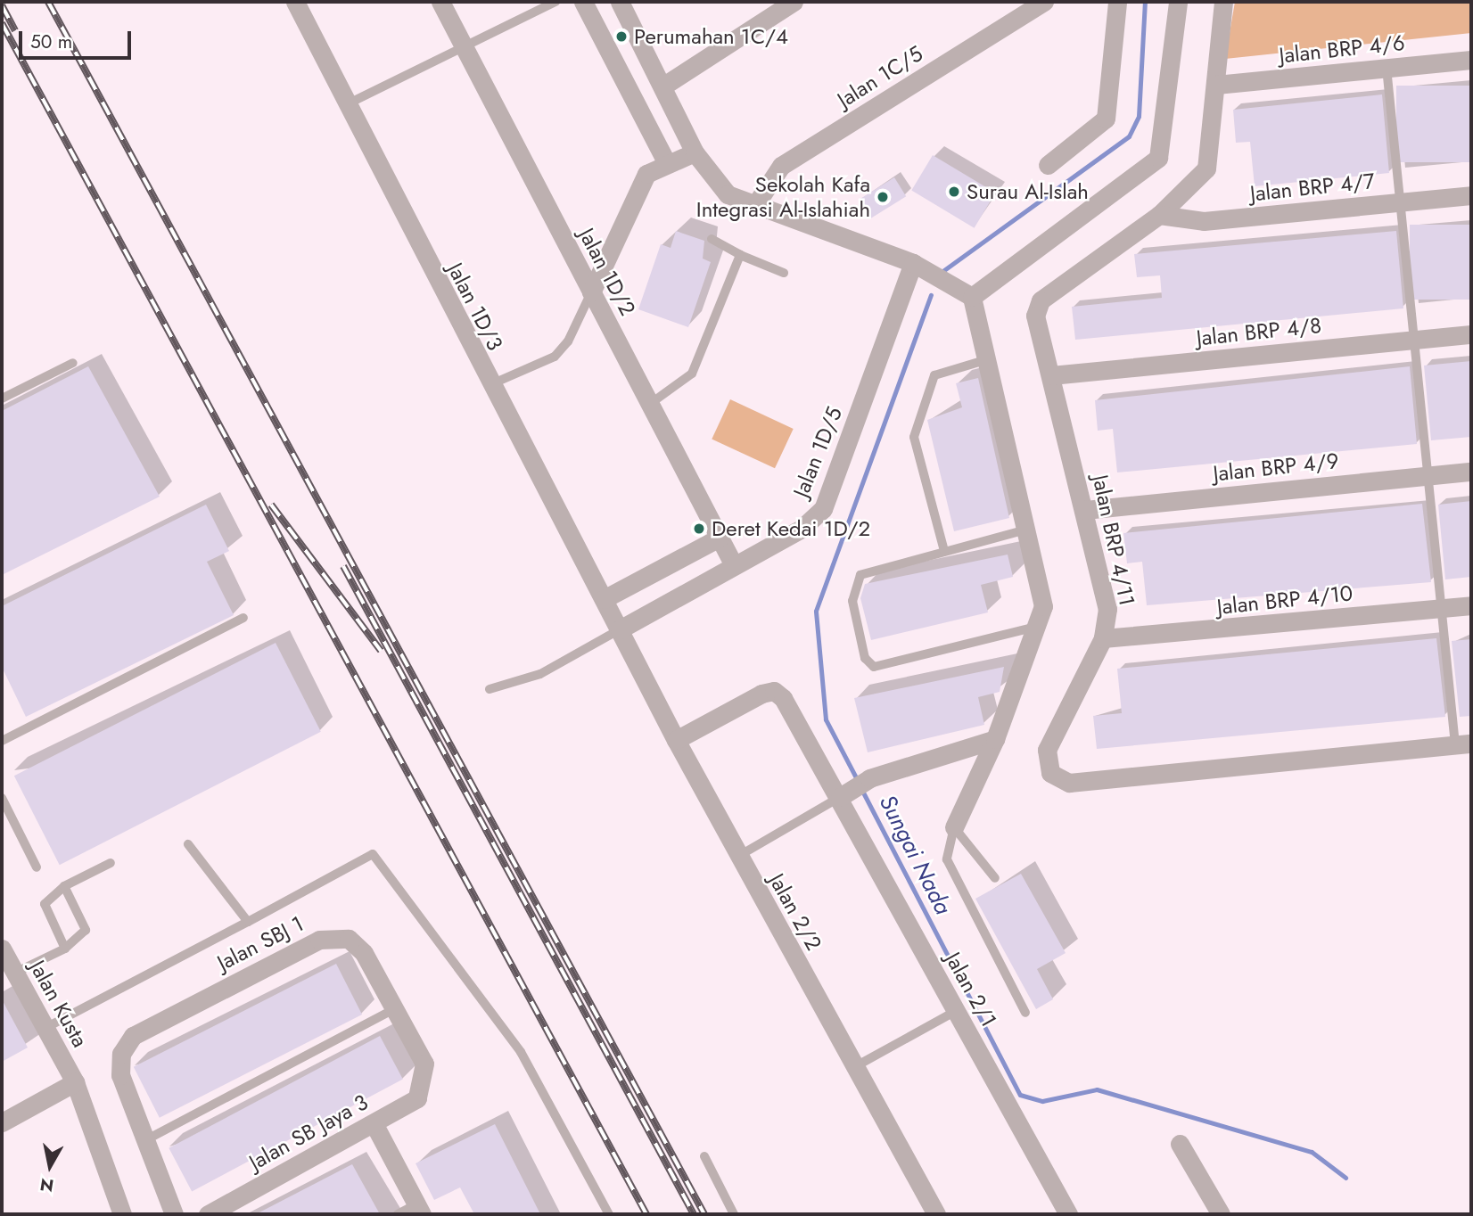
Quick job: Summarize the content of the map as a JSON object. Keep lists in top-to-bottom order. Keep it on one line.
{"streets":{"street":["Jalan BRP 4/6","Jalan 1C/5","Jalan BRP 4/7","Jalan 1D/2","Jalan 1D/3","Jalan BRP 4/8","Jalan 1D/5","Jalan BRP 4/9","Jalan BRP 4/11","Jalan BRP 4/10","Jalan 2/2","Jalan SBJ 1","Jalan 2/1","Jalan Kusta","Jalan SB Jaya 3"]},"crossings":[["Jalan BRP 4/6","Jalan BRP 4/11"],["Jalan BRP 4/7","Jalan BRP 4/11"],["Jalan 1D/2","Jalan 1D/5"],["Jalan 1D/3","Jalan 1D/5"],["Jalan 1D/3","Jalan 2/2"],["Jalan BRP 4/8","Jalan BRP 4/11"],["Jalan 1D/5","Jalan 2/2"],["Jalan BRP 4/9","Jalan BRP 4/11"],["Jalan BRP 4/11","Jalan BRP 4/10"],["Jalan 2/2","Jalan 2/1"],["Jalan SBJ 1","Jalan SB Jaya 3"]],"water":["Sungai Nada"],"places":["Perumahan 1C/4","Surau Al-Islah","Sekolah Kafa Integrasi Al-Islahiah","Deret Kedai 1D/2"],"scale_bar":"50 m","north":"bottom"}
